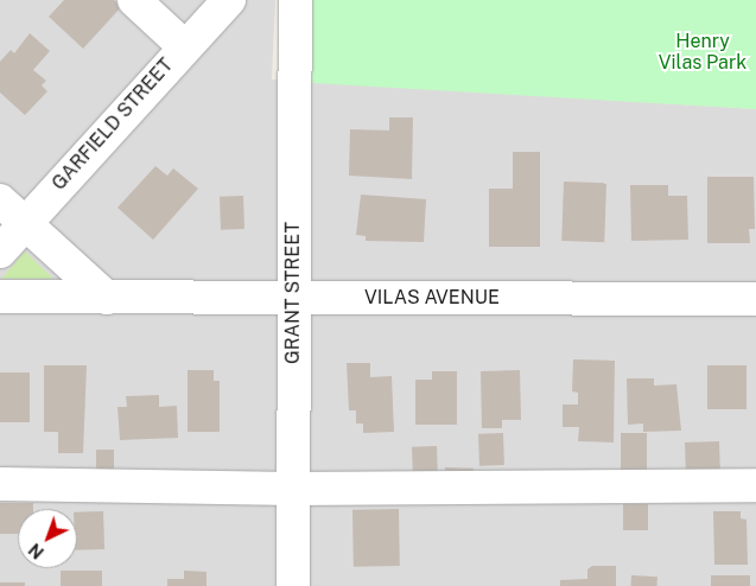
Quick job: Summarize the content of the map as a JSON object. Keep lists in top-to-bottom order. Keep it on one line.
{"streets":{"street":["GARFIELD STREET","GRANT STREET","VILAS AVENUE"]},"crossings":[["GRANT STREET","VILAS AVENUE"]],"parks":["Henry Vilas Park"],"north":"bottom left"}
